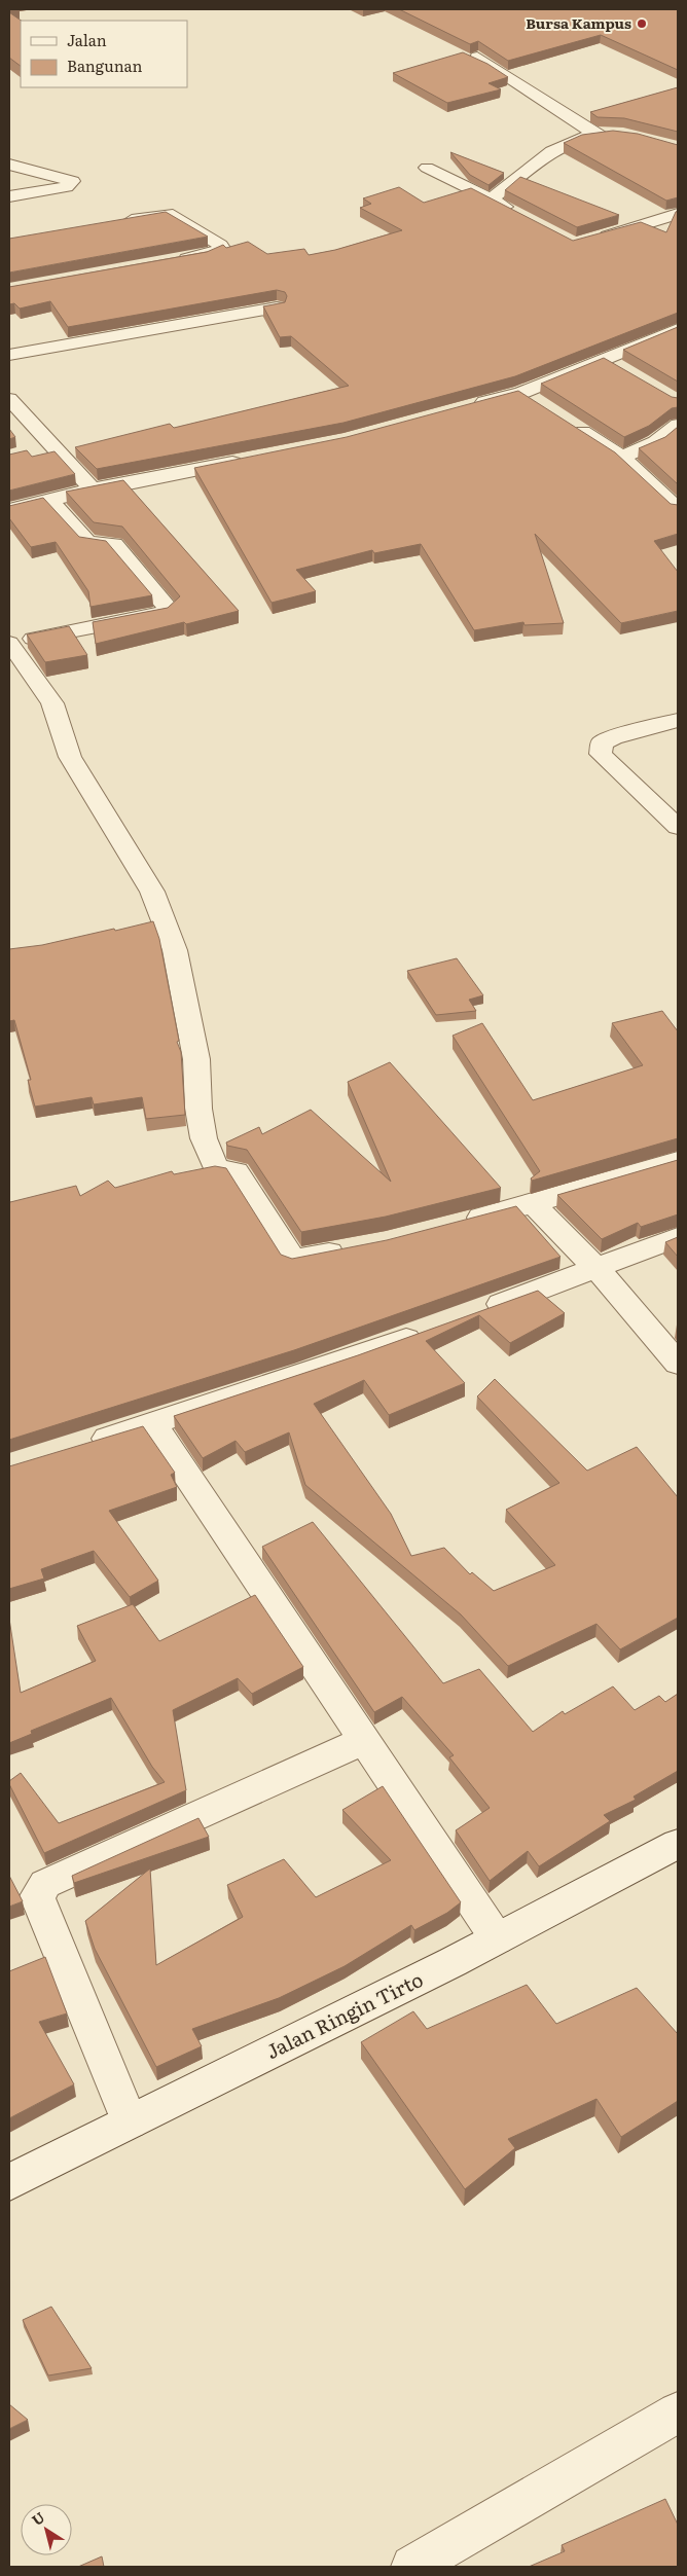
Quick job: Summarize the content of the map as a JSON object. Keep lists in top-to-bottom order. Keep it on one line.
{"streets":{"street":["Jalan Ringin Tirto"]},"places":["Bursa Kampus"],"legend":["Jalan","Bangunan"],"north":"top left"}
